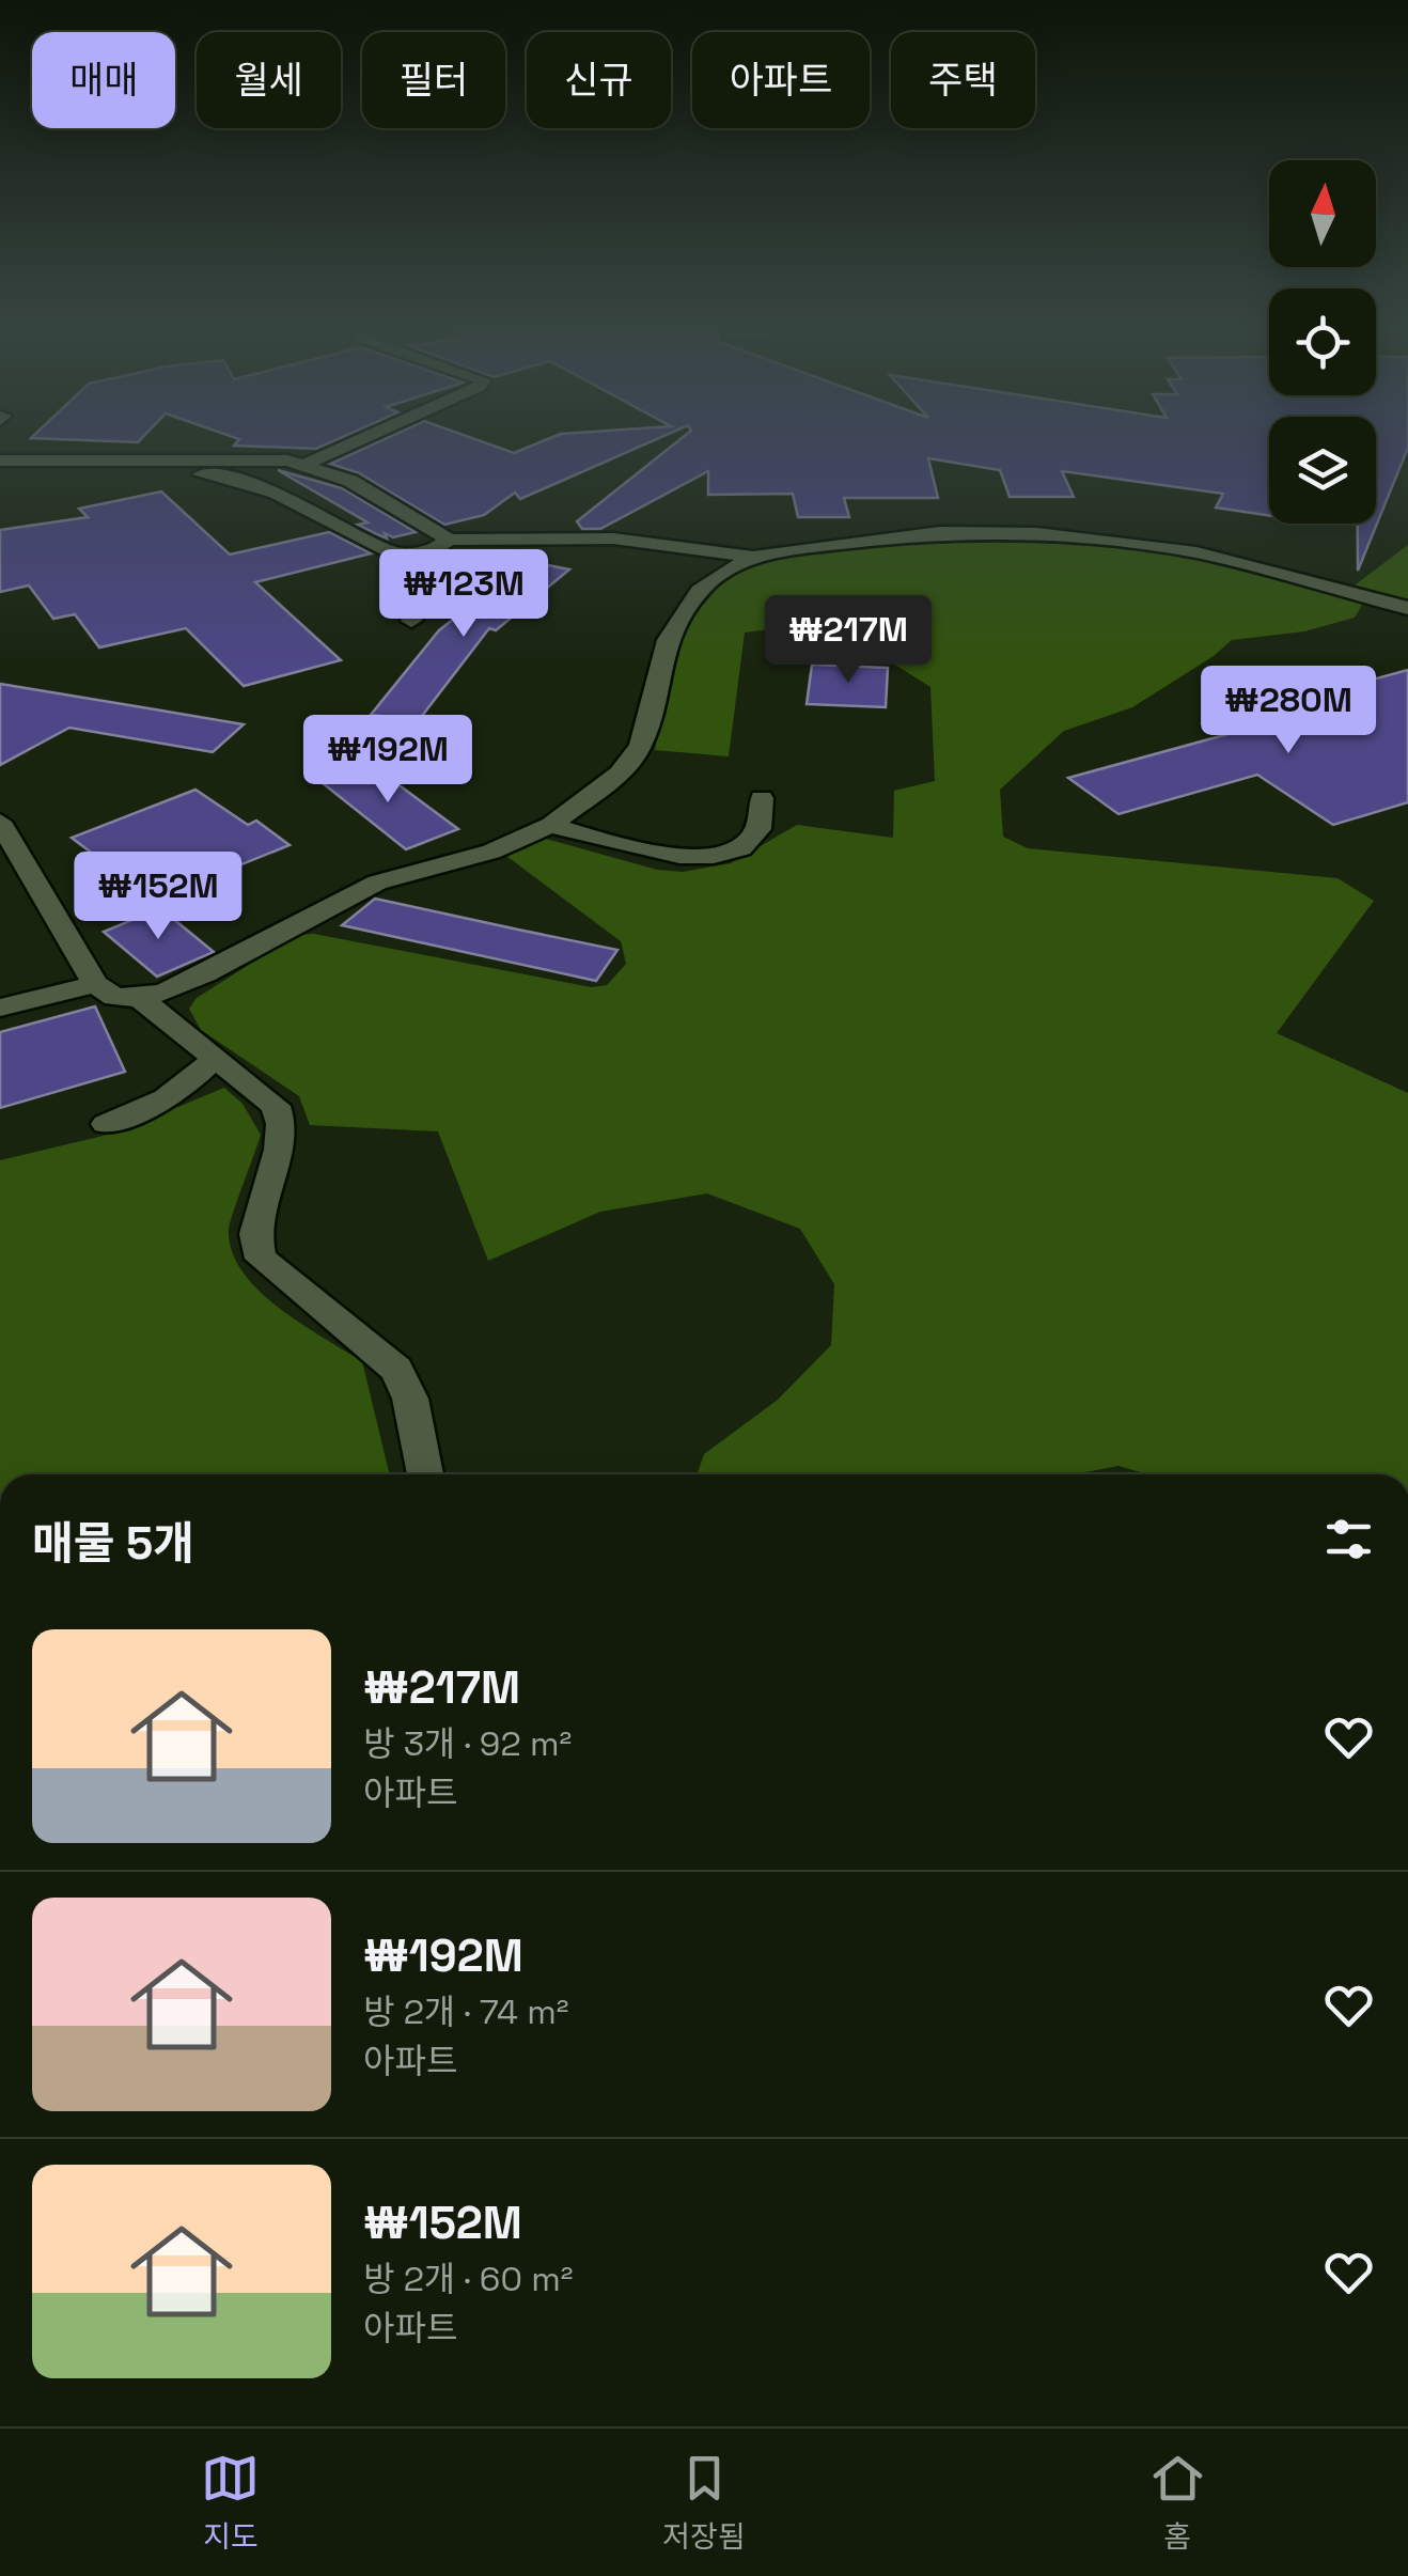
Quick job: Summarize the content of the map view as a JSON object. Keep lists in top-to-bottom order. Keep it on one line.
{"north":"top","page":{"chip":["매매","월세","필터","신규","아파트","주택"],"price":["₩123M","₩217M","₩280M","₩192M","₩152M"],"heading":"매물 5개","list":[{"name":"₩217M","note":"방 3개 · 92 m² · 아파트"},{"name":"₩192M","note":"방 2개 · 74 m² · 아파트"},{"name":"₩152M","note":"방 2개 · 60 m² · 아파트"}],"tabs":["지도","저장됨","홈"]}}
